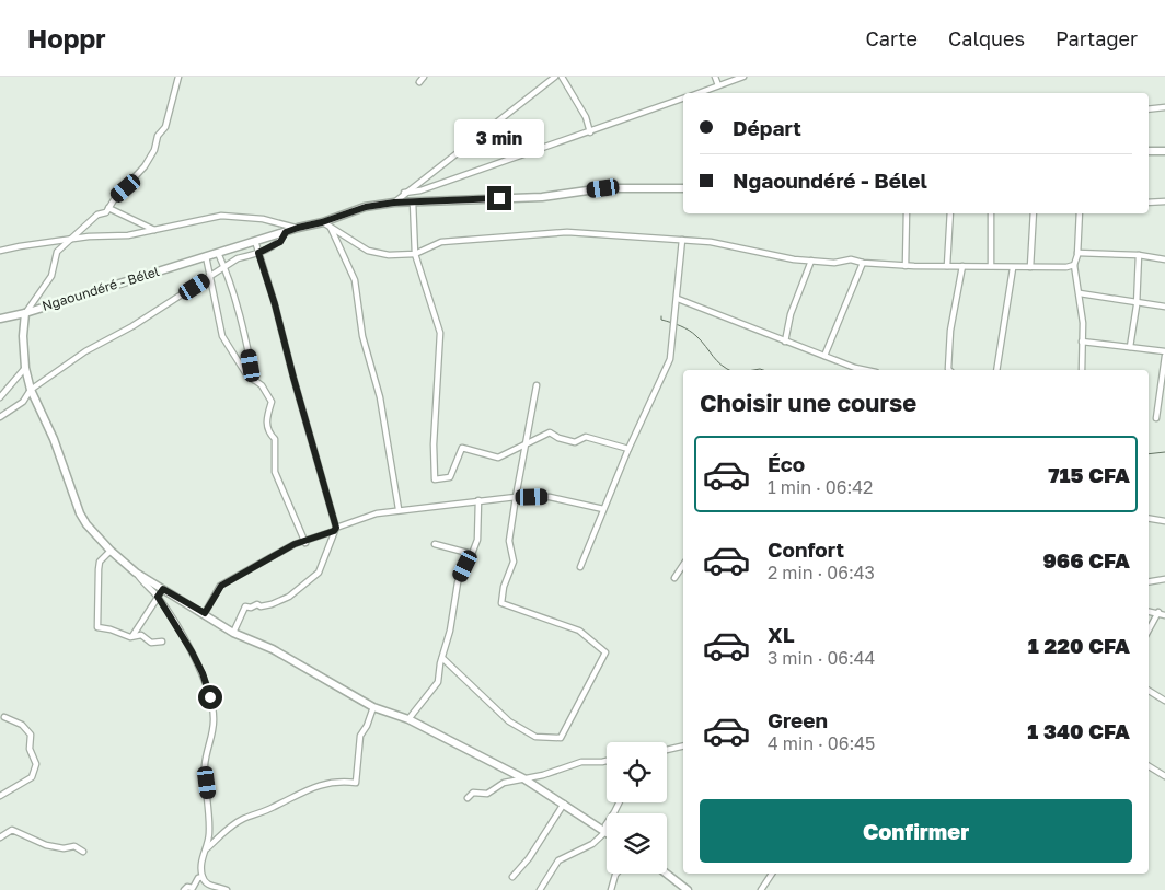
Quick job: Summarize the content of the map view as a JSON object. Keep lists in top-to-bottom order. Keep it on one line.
{"streets":{"street":["Ngaoundéré - Bélel"]},"page":{"header":"Hoppr","nav":["Carte","Calques","Partager"],"banner":["Départ","Ngaoundéré - Bélel"],"bubble":"3 min","heading":"Choisir une course","list":[{"name":"Éco","note":"1 min · 06:42","value":"715 CFA"},{"name":"Confort","note":"2 min · 06:43","value":"966 CFA"},{"name":"XL","note":"3 min · 06:44","value":"1 220 CFA"},{"name":"Green","note":"4 min · 06:45","value":"1 340 CFA"}],"buttons":"Confirmer"}}
